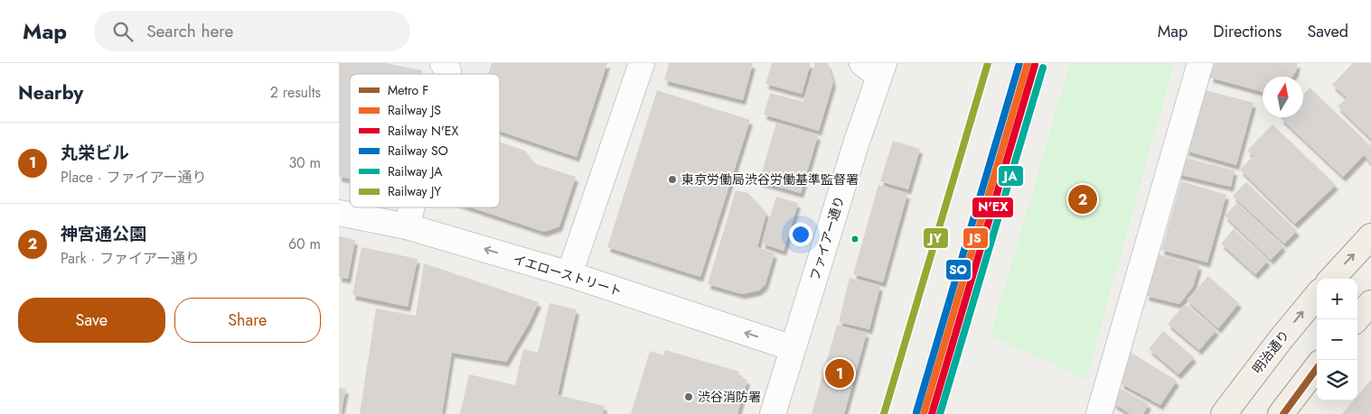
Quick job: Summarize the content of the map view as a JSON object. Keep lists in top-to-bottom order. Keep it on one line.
{"streets":{"main road":["明治通り"],"street":["ファイアー通り","イエローストリート"]},"crossings":[["ファイアー通り","イエローストリート"]],"one_way":["イエローストリート"],"places":["東京労働局渋谷労働基準監督署","渋谷消防署"],"lines":["rail line JS","rail line SO","rail line JY","rail line N'EX","rail line JA","metro line F"],"legend":["Metro F","Railway JS","Railway N'EX","Railway SO","Railway JA","Railway JY"],"north":"top","page":{"header":"Map","search":"Search here","nav":["Map","Directions","Saved"],"heading":["Nearby","2 results"],"list":[{"mark":"1","name":"丸栄ビル","note":"Place · ファイアー通り","value":"30 m"},{"mark":"2","name":"神宮通公園","note":"Park · ファイアー通り","value":"60 m"}],"pins":["2","1"],"map_buttons":["+","−"],"buttons":["Save","Share"]}}
